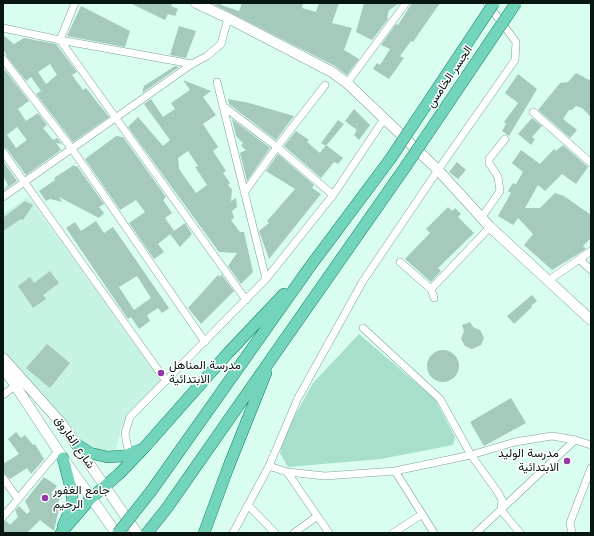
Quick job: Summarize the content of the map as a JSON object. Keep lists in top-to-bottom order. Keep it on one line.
{"streets":{"main road":["الجسر الخامس"],"street":["شارع الفاروق"]},"places":["مدرسة المناهل الابتدائية","مدرسة الوليد الابتدائية","جامع الغفور الرحيم"]}
